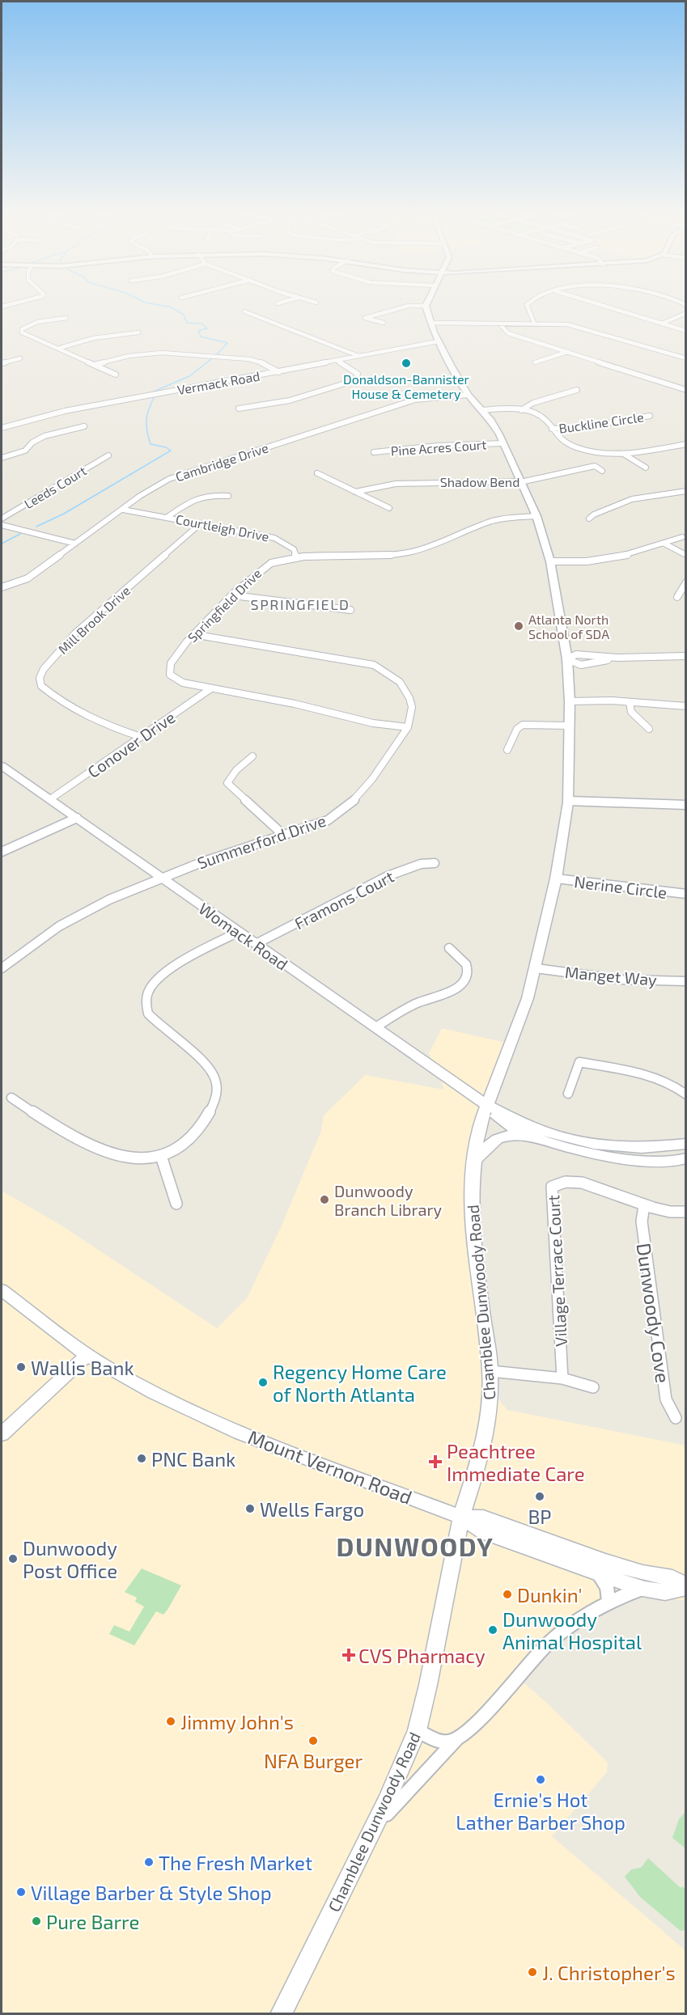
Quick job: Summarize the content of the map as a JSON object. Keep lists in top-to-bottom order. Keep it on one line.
{"streets":{"street":["Vermack Road","Buckline Circle","Pine Acres Court","Cambridge Drive","Shadow Bend","Leeds Court","Courtleigh Drive","Springfield Drive","Mill Brook Drive","Conover Drive","Summerford Drive","Nerine Circle","Framons Court","Womack Road","Manget Way","Village Terrace Court","Chamblee Dunwoody Road","Dunwoody Cove","Mount Vernon Road"]},"crossings":[["Vermack Road","Chamblee Dunwoody Road"],["Pine Acres Court","Chamblee Dunwoody Road"],["Cambridge Drive","Courtleigh Drive"],["Cambridge Drive","Chamblee Dunwoody Road"],["Shadow Bend","Chamblee Dunwoody Road"],["Courtleigh Drive","Springfield Drive"],["Courtleigh Drive","Mill Brook Drive"],["Springfield Drive","Conover Drive"],["Springfield Drive","Summerford Drive"],["Springfield Drive","Chamblee Dunwoody Road"],["Mill Brook Drive","Conover Drive"],["Conover Drive","Womack Road"],["Summerford Drive","Womack Road"],["Nerine Circle","Chamblee Dunwoody Road"],["Framons Court","Womack Road"],["Womack Road","Chamblee Dunwoody Road"],["Manget Way","Chamblee Dunwoody Road"],["Village Terrace Court","Dunwoody Cove"],["Chamblee Dunwoody Road","Mount Vernon Road"]],"districts":["SPRINGFIELD","DUNWOODY"],"places":{"other":["Donaldson-Bannister House & Cemetery","Atlanta North School of SDA","Dunwoody Branch Library","Wallis Bank","Regency Home Care of North Atlanta","PNC Bank","BP","Wells Fargo","Dunwoody Post Office","Dunkin'","Dunwoody Animal Hospital","Jimmy John's","NFA Burger","Ernie's Hot Lather Barber Shop","The Fresh Market","Village Barber & Style Shop","Pure Barre","J. Christopher's"],"health":["Peachtree Immediate Care","CVS Pharmacy"]}}
